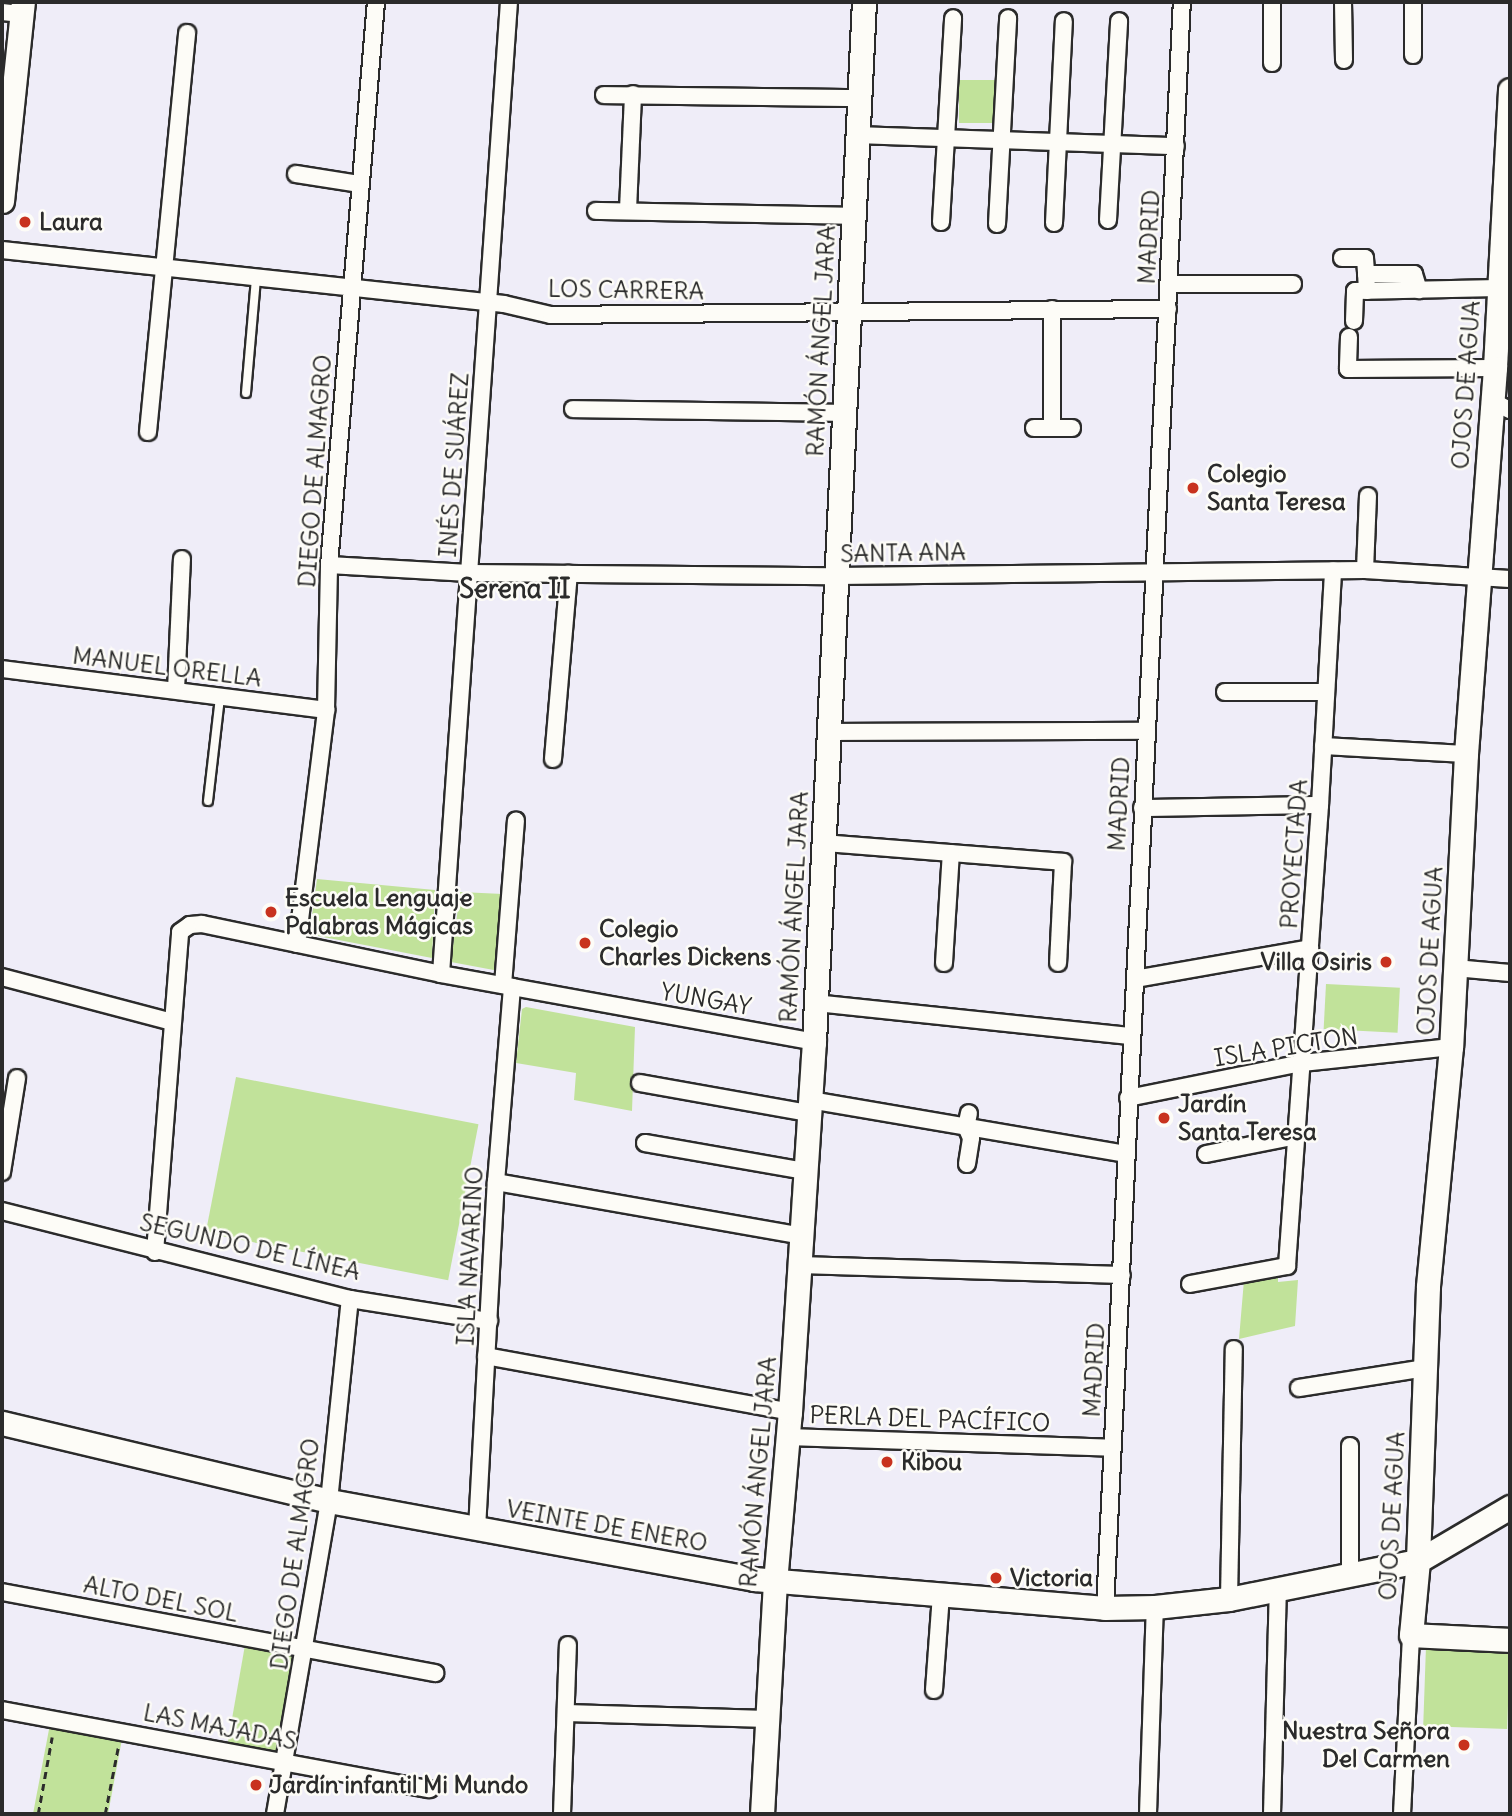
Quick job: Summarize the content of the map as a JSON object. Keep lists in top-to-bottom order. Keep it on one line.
{"streets":{"street":["MADRID","LOS CARRERA","RAMÓN ÁNGEL JARA","OJOS DE AGUA","INÉS DE SUÁREZ","DIEGO DE ALMAGRO","SANTA ANA","MANUEL ORELLA","PROYECTADA","YUNGAY","ISLA PICTON","SEGUNDO DE LÍNEA","ISLA NAVARINO","PERLA DEL PACÍFICO","VEINTE DE ENERO","ALTO DEL SOL","LAS MAJADAS"]},"crossings":[["MADRID","LOS CARRERA"],["MADRID","SANTA ANA"],["MADRID","ISLA PICTON"],["MADRID","PERLA DEL PACÍFICO"],["MADRID","VEINTE DE ENERO"],["LOS CARRERA","RAMÓN ÁNGEL JARA"],["LOS CARRERA","INÉS DE SUÁREZ"],["LOS CARRERA","DIEGO DE ALMAGRO"],["RAMÓN ÁNGEL JARA","SANTA ANA"],["RAMÓN ÁNGEL JARA","YUNGAY"],["RAMÓN ÁNGEL JARA","PERLA DEL PACÍFICO"],["RAMÓN ÁNGEL JARA","VEINTE DE ENERO"],["OJOS DE AGUA","SANTA ANA"],["OJOS DE AGUA","ISLA PICTON"],["OJOS DE AGUA","VEINTE DE ENERO"],["INÉS DE SUÁREZ","SANTA ANA"],["INÉS DE SUÁREZ","YUNGAY"],["DIEGO DE ALMAGRO","SANTA ANA"],["DIEGO DE ALMAGRO","MANUEL ORELLA"],["DIEGO DE ALMAGRO","YUNGAY"],["DIEGO DE ALMAGRO","SEGUNDO DE LÍNEA"],["DIEGO DE ALMAGRO","VEINTE DE ENERO"],["DIEGO DE ALMAGRO","ALTO DEL SOL"],["DIEGO DE ALMAGRO","LAS MAJADAS"],["SANTA ANA","PROYECTADA"],["PROYECTADA","ISLA PICTON"],["YUNGAY","ISLA NAVARINO"],["SEGUNDO DE LÍNEA","ISLA NAVARINO"],["ISLA NAVARINO","VEINTE DE ENERO"]],"districts":["Serena II"],"places":["Laura","Colegio Santa Teresa","Escuela Lenguaje Palabras Mágicas","Colegio Charles Dickens","Villa Osiris","Jardín Santa Teresa","Kibou","Victoria","Nuestra Señora Del Carmen","Jardín infantil Mi Mundo"]}
